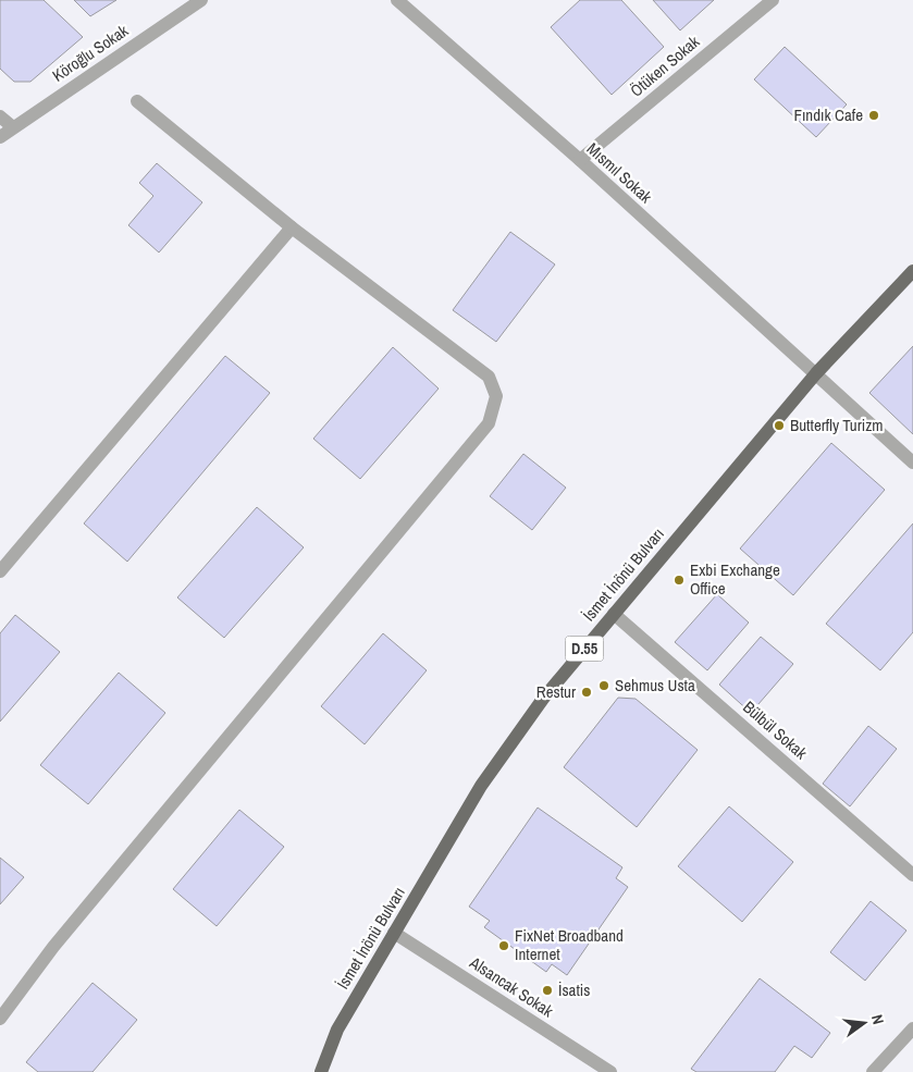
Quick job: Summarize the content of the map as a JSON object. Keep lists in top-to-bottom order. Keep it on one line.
{"streets":{"main road":["İsmet İnönü Bulvarı","D.55"],"street":["Köroğlu Sokak","Ötüken Sokak","Mısmıl Sokak","Bülbül Sokak","Alsancak Sokak"]},"crossings":[["Ötüken Sokak","Mısmıl Sokak"],["Mısmıl Sokak","İsmet İnönü Bulvarı"],["İsmet İnönü Bulvarı","Bülbül Sokak"],["İsmet İnönü Bulvarı","Alsancak Sokak"]],"places":["Fındık Cafe","Butterfly Turizm","Exbi Exchange Office","Sehmus Usta","Restur","FixNet Broadband Internet","İsatis"],"north":"right"}
